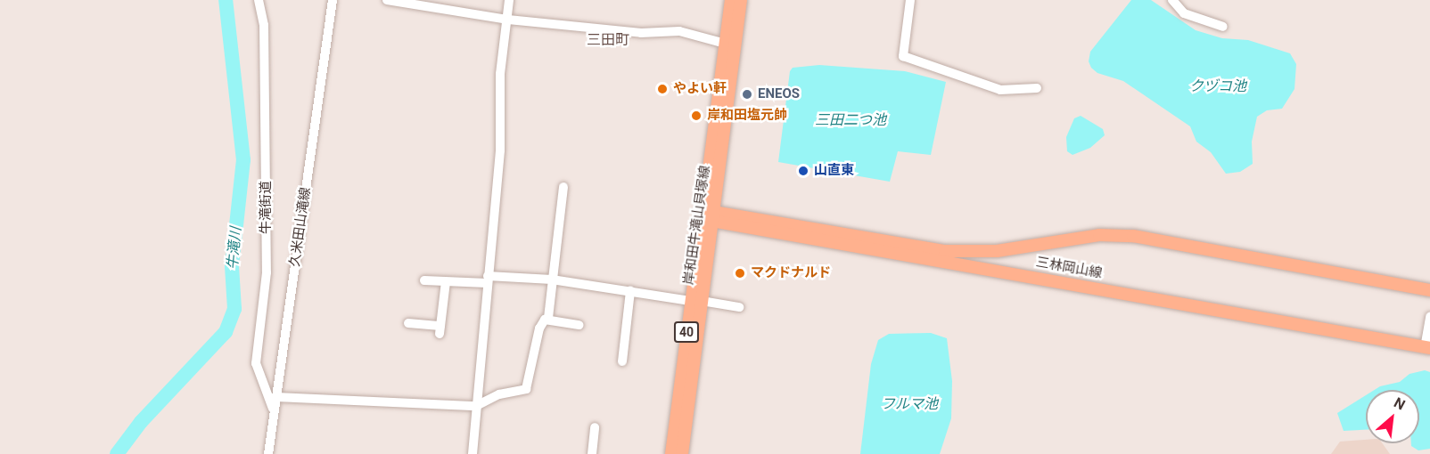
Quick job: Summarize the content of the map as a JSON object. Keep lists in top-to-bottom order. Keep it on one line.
{"streets":{"main road":["岸和田牛滝山貝塚線","三林岡山線","40"],"street":["牛滝街道","久米田山滝線"]},"crossings":[["牛滝街道","久米田山滝線"],["岸和田牛滝山貝塚線","三林岡山線"]],"districts":["三田町"],"water":["クヅコ池","三田二つ池","牛滝川","フルマ池"],"places":["やよい軒","ENEOS","岸和田塩元帥","山直東","マクドナルド"],"north":"top right"}
